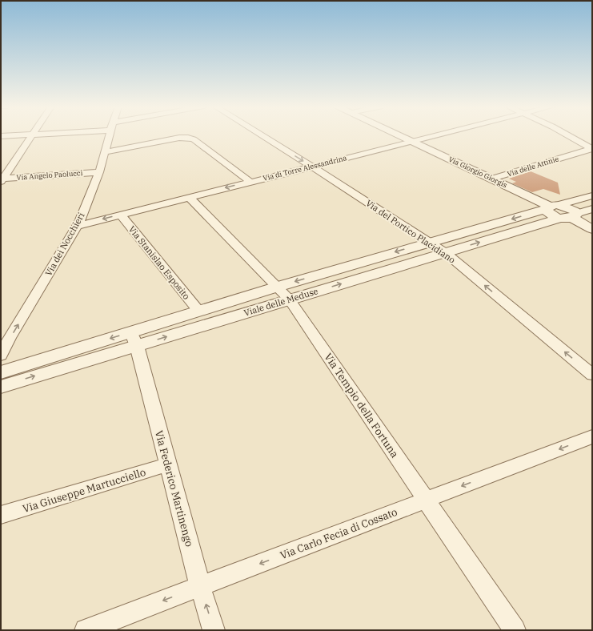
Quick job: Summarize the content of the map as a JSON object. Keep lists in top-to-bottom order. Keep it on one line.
{"streets":{"street":["Via delle Attinie","Via di Torre Alessandrina","Via Giorgio Giorgis","Via Angelo Paolucci","Via del Portico Placidiano","Via dei Nocchieri","Via Stanislao Esposito","Viale delle Meduse","Via Tempio della Fortuna","Via Federico Martinengo","Via Giuseppe Martucciello","Via Carlo Fecia di Cossato"]},"crossings":[["Via delle Attinie","Via Giorgio Giorgis"],["Via di Torre Alessandrina","Via Giorgio Giorgis"],["Via di Torre Alessandrina","Via del Portico Placidiano"],["Via di Torre Alessandrina","Via dei Nocchieri"],["Via di Torre Alessandrina","Via Stanislao Esposito"],["Via di Torre Alessandrina","Via Tempio della Fortuna"],["Via Giorgio Giorgis","Viale delle Meduse"],["Via Angelo Paolucci","Via dei Nocchieri"],["Via del Portico Placidiano","Viale delle Meduse"],["Via Stanislao Esposito","Viale delle Meduse"],["Viale delle Meduse","Via Tempio della Fortuna"],["Viale delle Meduse","Via Federico Martinengo"],["Via Tempio della Fortuna","Via Carlo Fecia di Cossato"],["Via Federico Martinengo","Via Giuseppe Martucciello"],["Via Federico Martinengo","Via Carlo Fecia di Cossato"]],"one_way":["Via dei Nocchieri","Via Carlo Fecia di Cossato"]}
